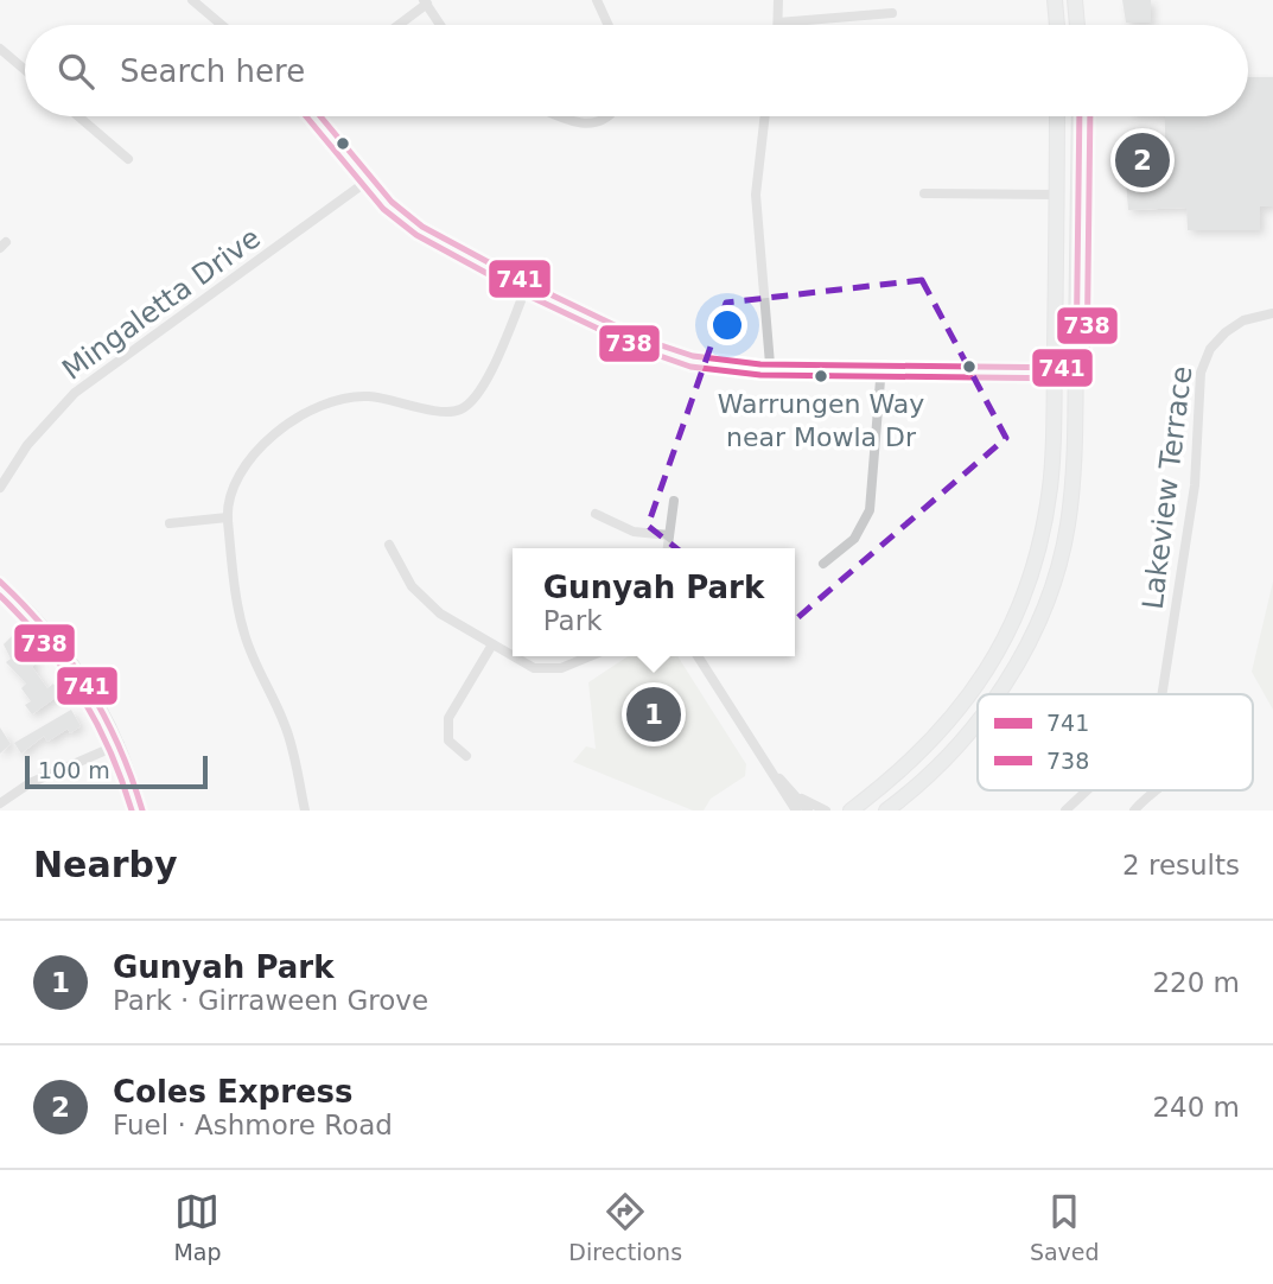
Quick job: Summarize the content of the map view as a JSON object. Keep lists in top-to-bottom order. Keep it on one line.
{"streets":{"street":["Mingaletta Drive","Lakeview Terrace"]},"places":["Warrungen Way near Mowla Dr"],"lines":["transit line 741","transit line 738"],"legend":["741","738"],"scale_bar":"100 m","page":{"search":"Search here","pins":["2","1"],"popup":["Gunyah Park","Park"],"scale":"100 m","heading":["Nearby","2 results"],"list":[{"mark":"1","name":"Gunyah Park","note":"Park · Girraween Grove","value":"220 m"},{"mark":"2","name":"Coles Express","note":"Fuel · Ashmore Road","value":"240 m"}],"nav":["Map","Directions","Saved"]}}
